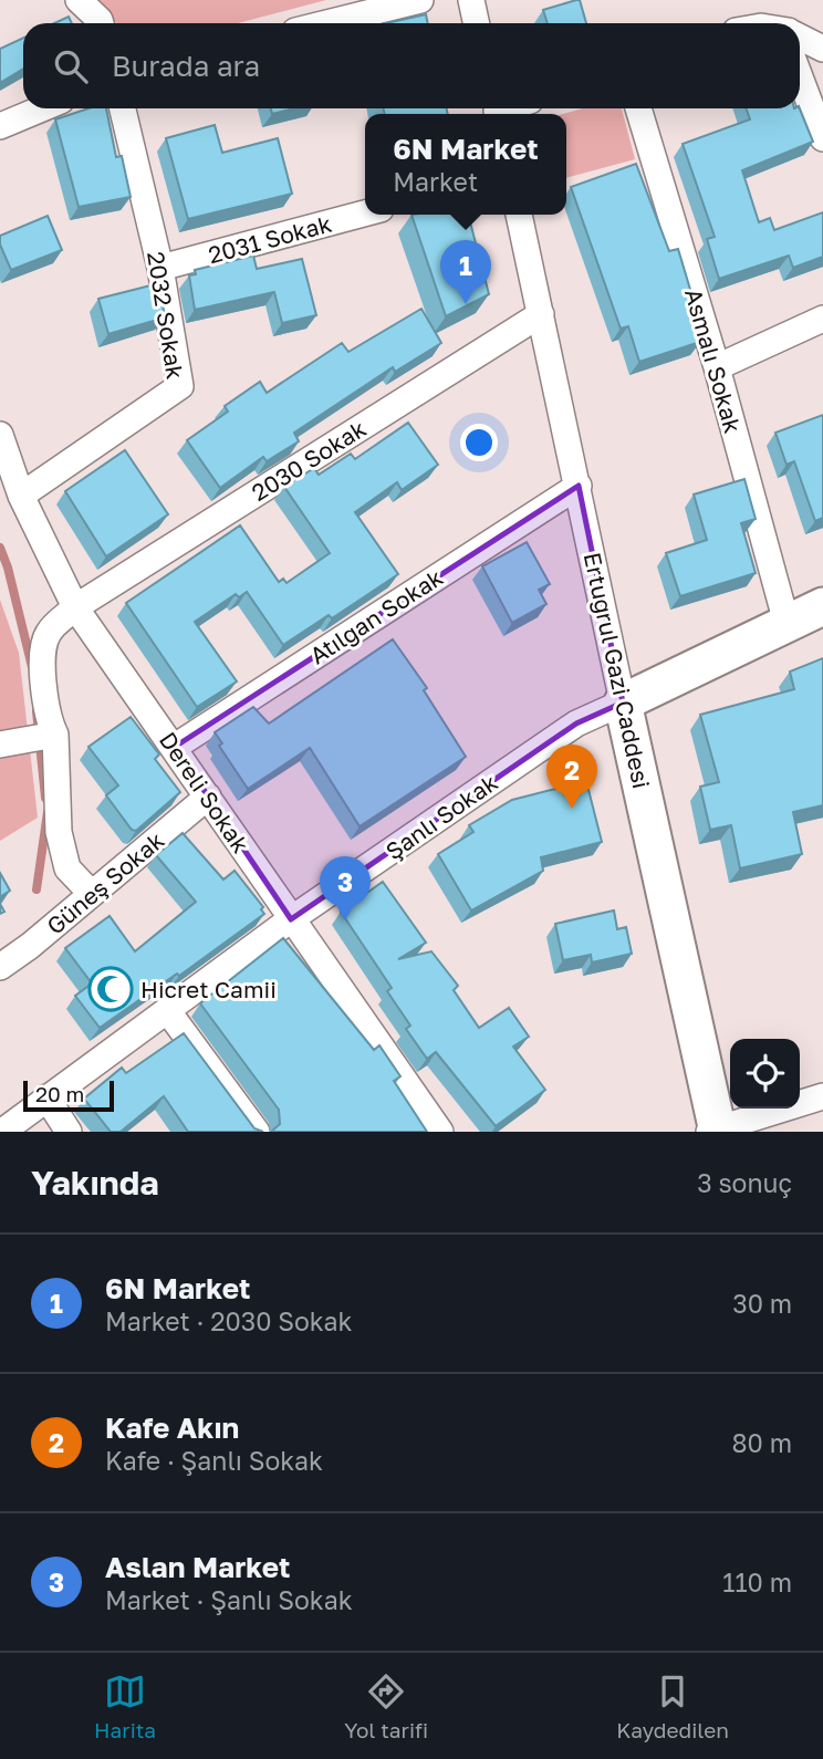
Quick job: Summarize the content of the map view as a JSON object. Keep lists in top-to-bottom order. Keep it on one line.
{"streets":{"main road":["Ertuğrul Gazi Caddesi"],"street":["2031 Sokak","2032 Sokak","Asmalı Sokak","2030 Sokak","Atılgan Sokak","Dereli Sokak","Şanlı Sokak","Güneş Sokak"]},"crossings":[["2031 Sokak","2032 Sokak"],["2032 Sokak","Dereli Sokak"],["2030 Sokak","Ertuğrul Gazi Caddesi"],["2030 Sokak","Dereli Sokak"],["2030 Sokak","Güneş Sokak"],["Atılgan Sokak","Ertuğrul Gazi Caddesi"],["Atılgan Sokak","Dereli Sokak"],["Ertuğrul Gazi Caddesi","Şanlı Sokak"],["Dereli Sokak","Şanlı Sokak"],["Dereli Sokak","Güneş Sokak"]],"places":{"mosque":["Hicret Camii"]},"scale_bar":"20 m","page":{"search":"Burada ara","popup":["6N Market","Market"],"pins":["1","2","3"],"scale":"20 m","heading":["Yakında","3 sonuç"],"list":[{"mark":"1","name":"6N Market","note":"Market · 2030 Sokak","value":"30 m"},{"mark":"2","name":"Kafe Akın","note":"Kafe · Şanlı Sokak","value":"80 m"},{"mark":"3","name":"Aslan Market","note":"Market · Şanlı Sokak","value":"110 m"}],"nav":["Harita","Yol tarifi","Kaydedilen"]}}
